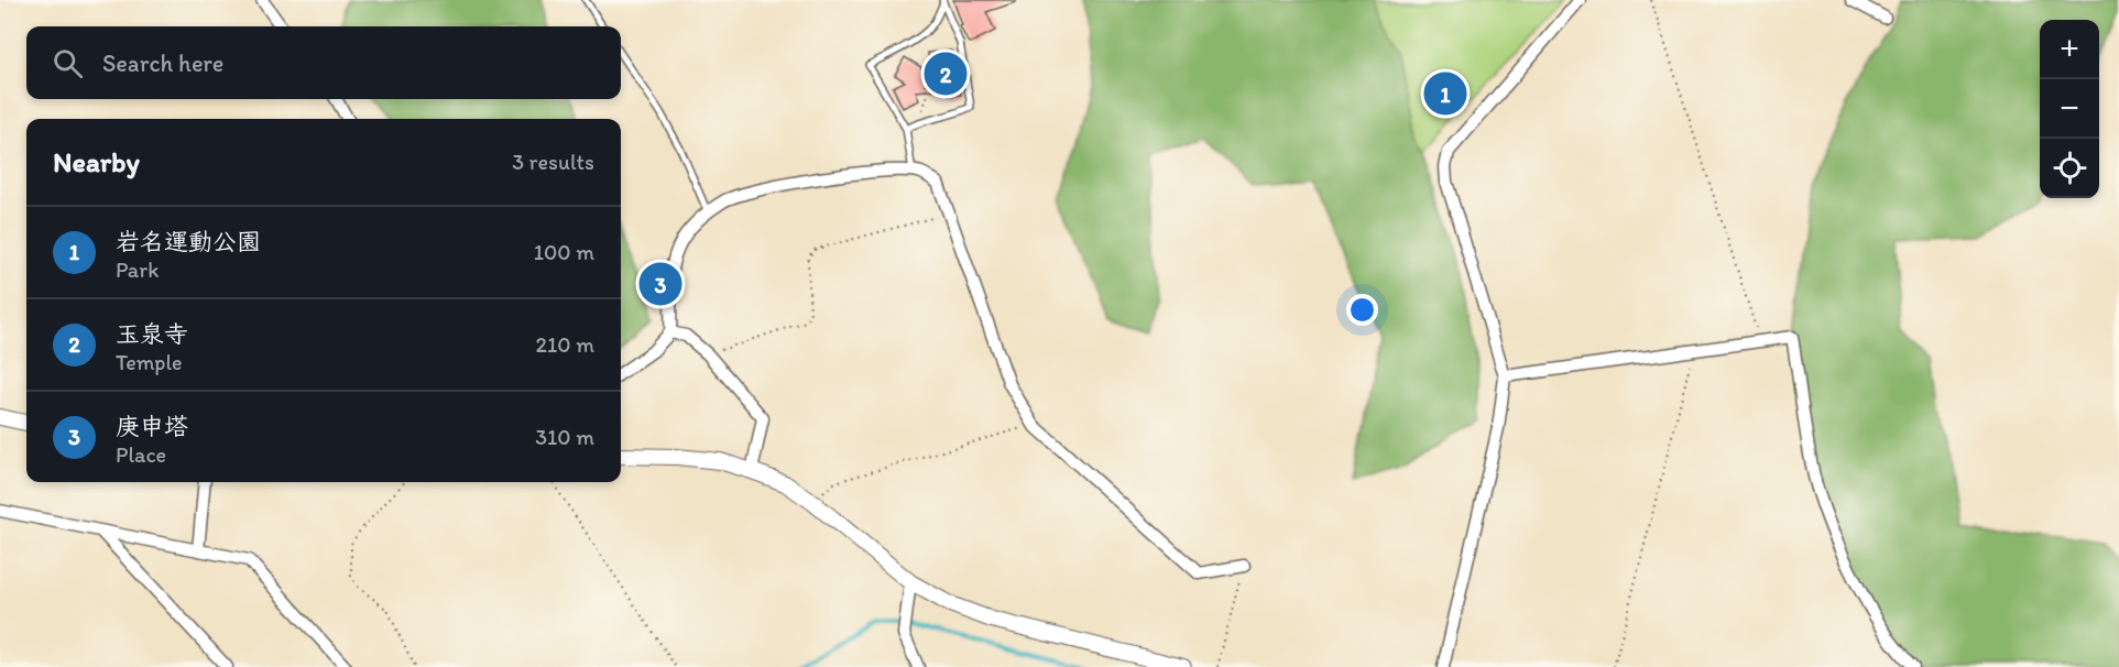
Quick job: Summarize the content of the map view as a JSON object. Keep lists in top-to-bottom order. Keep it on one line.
{"page":{"map_buttons":["+","−"],"search":"Search here","pins":["2","1","3"],"heading":["Nearby","3 results"],"list":[{"mark":"1","name":"岩名運動公園","note":"Park","value":"100 m"},{"mark":"2","name":"玉泉寺","note":"Temple","value":"210 m"},{"mark":"3","name":"庚申塔","note":"Place","value":"310 m"}]}}
